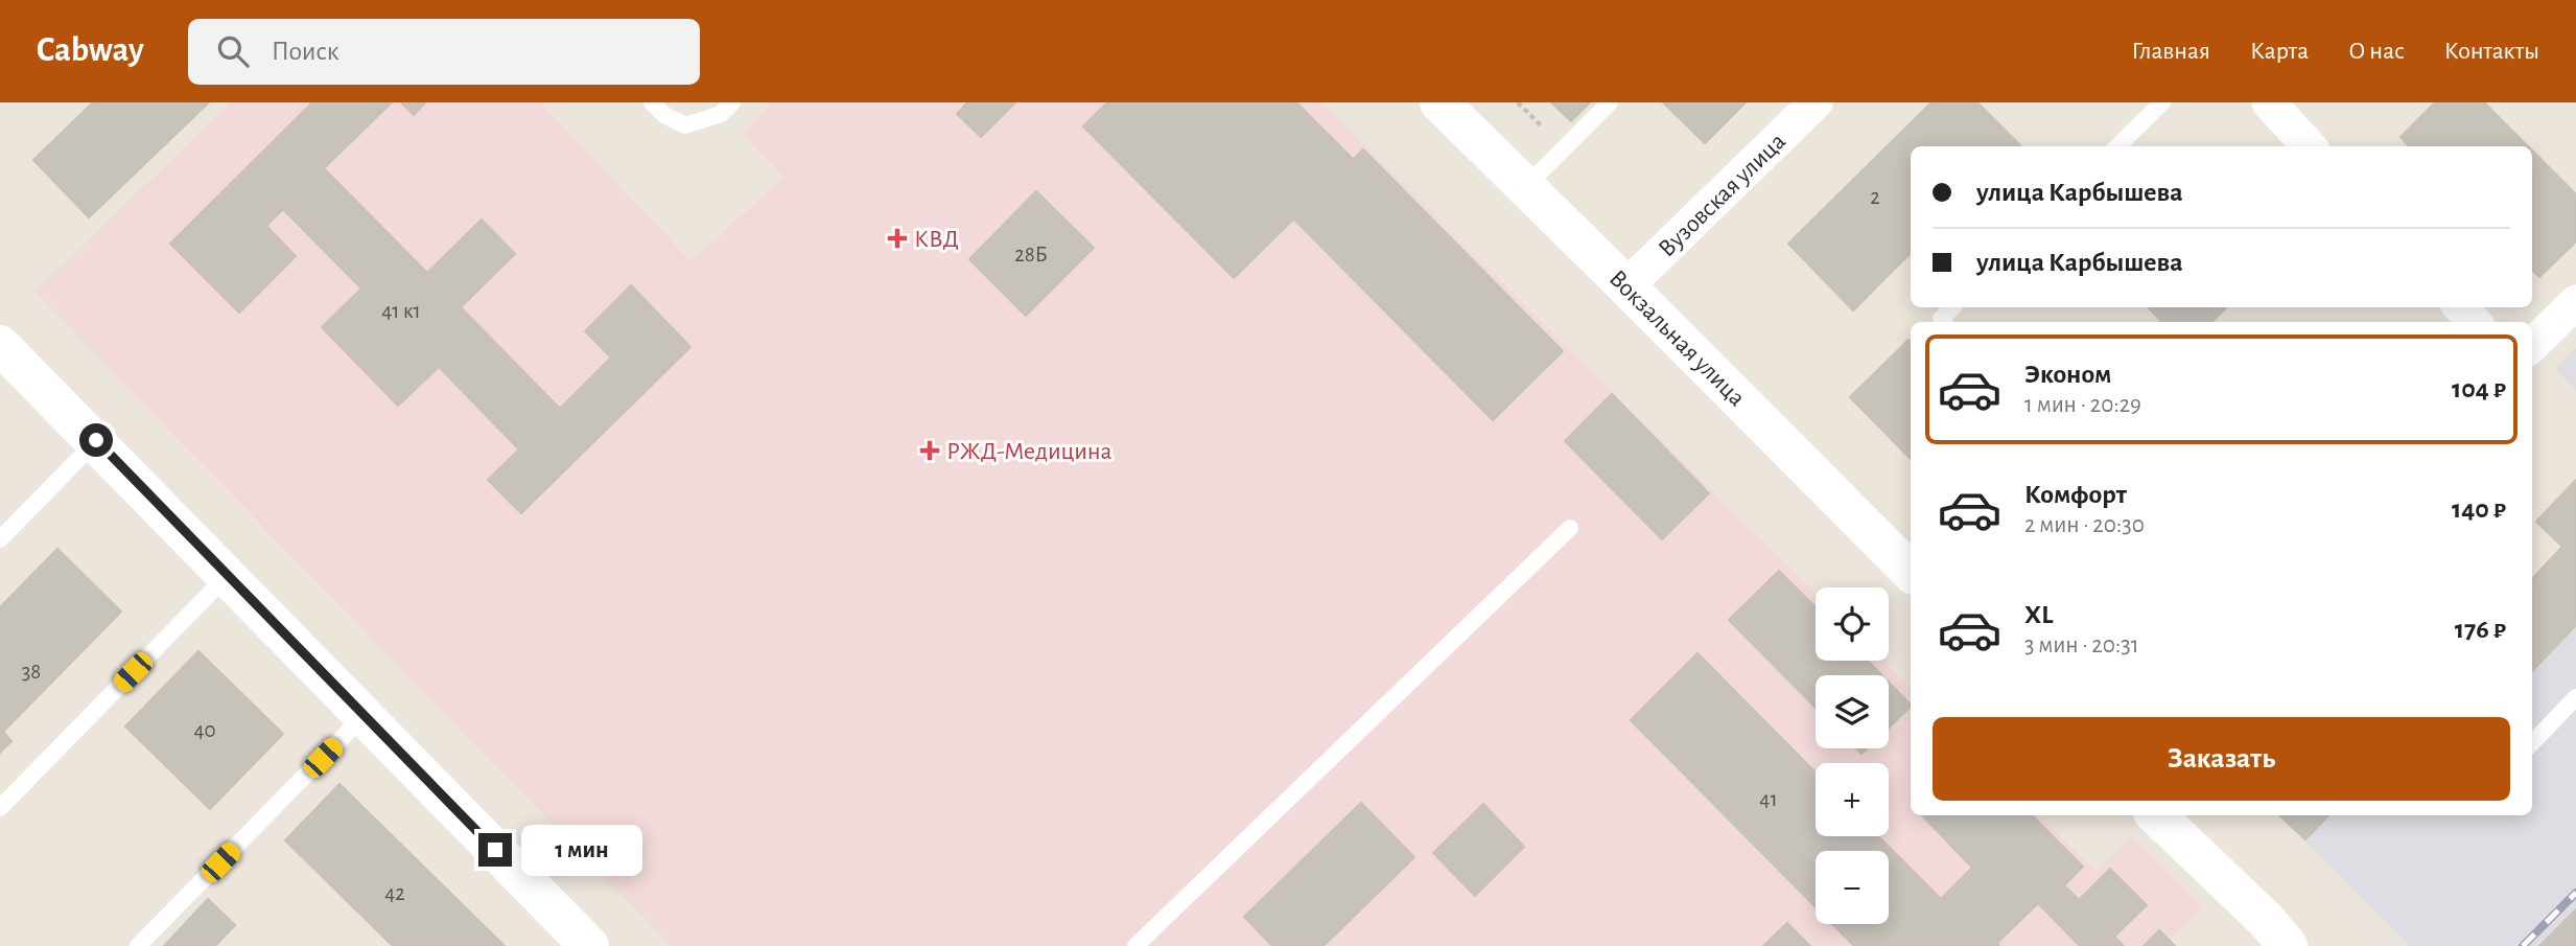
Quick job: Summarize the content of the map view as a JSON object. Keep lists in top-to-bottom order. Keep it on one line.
{"streets":{"street":["Вузовская улица","Вокзальная улица"]},"crossings":[["Вузовская улица","Вокзальная улица"]],"places":{"health":["КВД","РЖД-Медицина"]},"house_numbers":["2","28Б","41 к1","38","40","41","42"],"page":{"header":"Cabway","search":"Поиск","nav":["Главная","Карта","О нас","Контакты"],"banner":["улица Карбышева","улица Карбышева"],"list":[{"name":"Эконом","note":"1 мин · 20:29","value":"104 ₽"},{"name":"Комфорт","note":"2 мин · 20:30","value":"140 ₽"},{"name":"XL","note":"3 мин · 20:31","value":"176 ₽"}],"map_buttons":["+","−"],"buttons":"Заказать","bubble":"1 мин"}}
